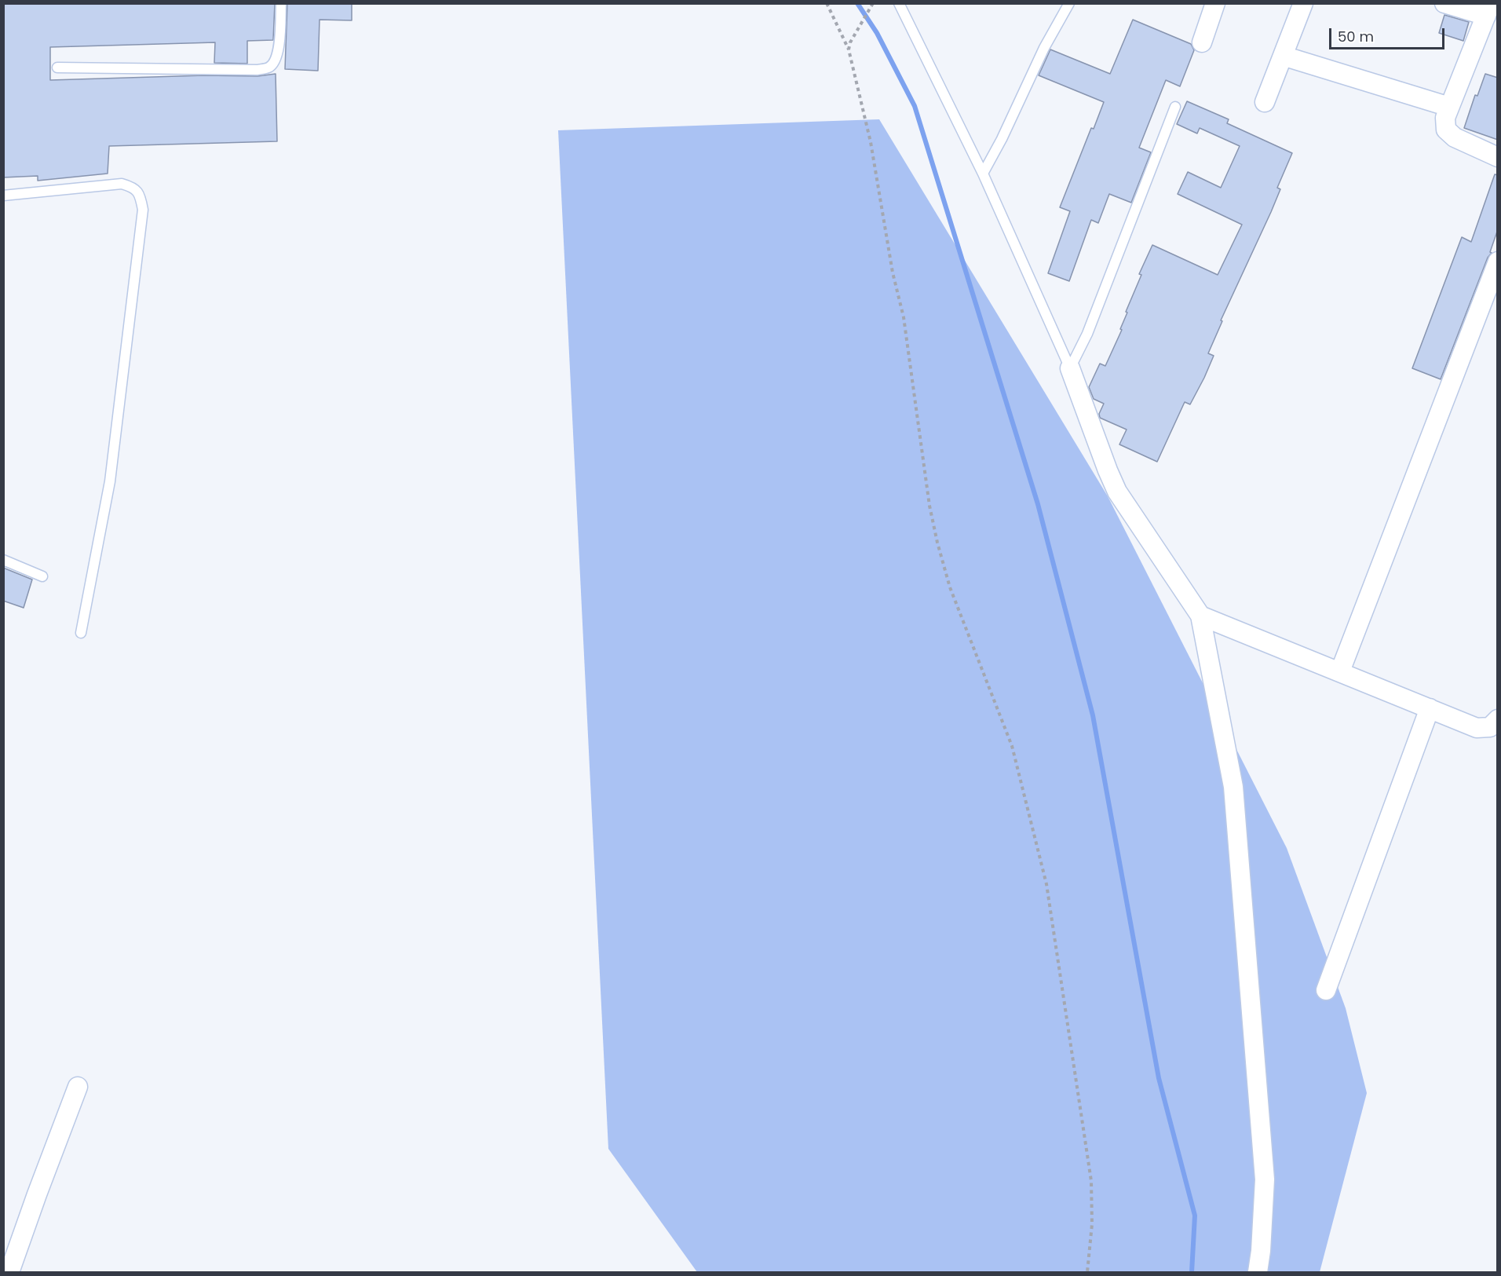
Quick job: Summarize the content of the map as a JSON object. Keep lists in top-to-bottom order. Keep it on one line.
{"scale_bar":"50 m"}
